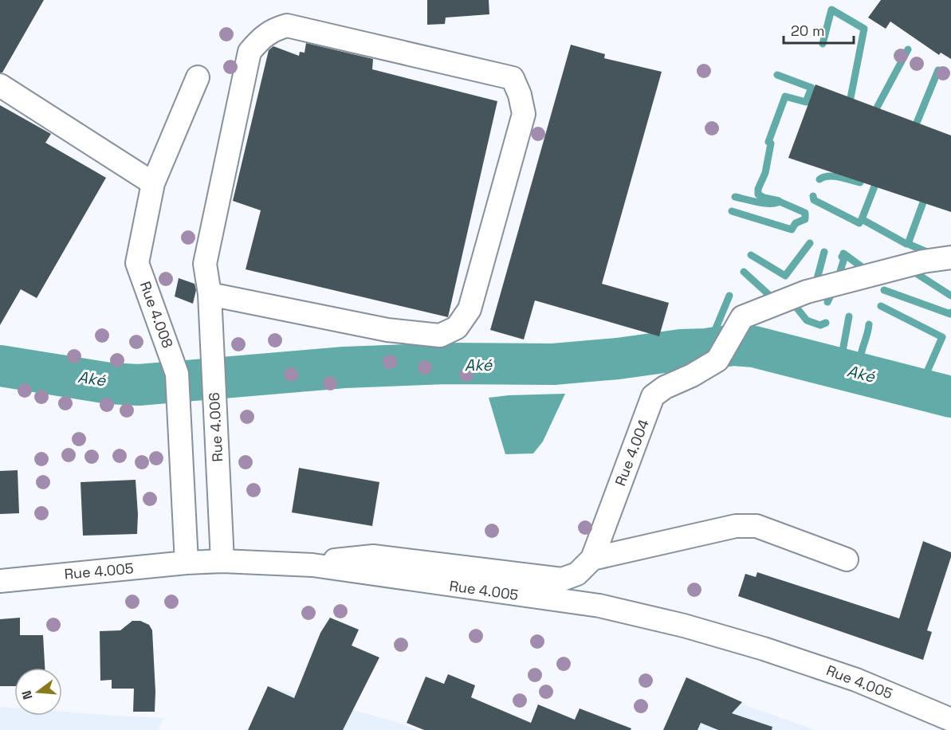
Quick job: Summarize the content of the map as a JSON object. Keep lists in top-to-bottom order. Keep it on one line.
{"streets":{"street":["Rue 4.008","Rue 4.006","Rue 4.004","Rue 4.005"]},"crossings":[["Rue 4.008","Rue 4.005"],["Rue 4.006","Rue 4.005"],["Rue 4.004","Rue 4.005"]],"water":["Aké"],"scale_bar":"20 m","north":"left"}
